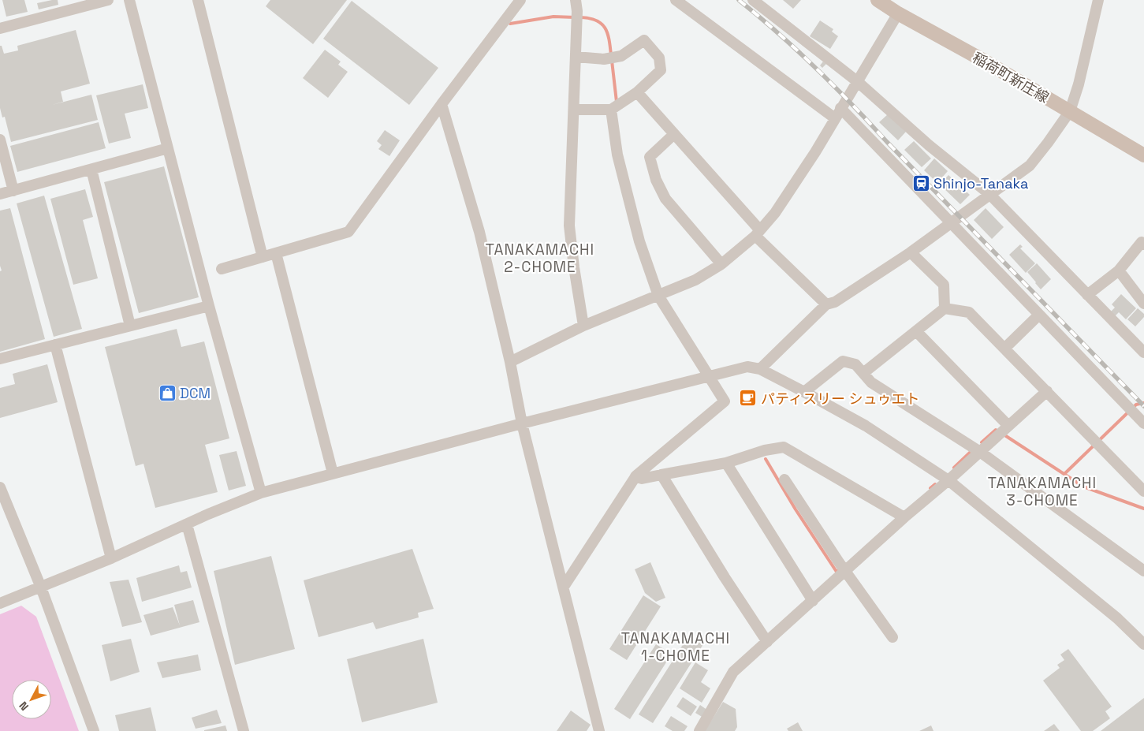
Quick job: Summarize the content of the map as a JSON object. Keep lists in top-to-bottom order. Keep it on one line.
{"streets":{"main road":["稲荷町新庄線"]},"districts":["TANAKAMACHI 2-CHOME","TANAKAMACHI 3-CHOME","TANAKAMACHI 1-CHOME"],"places":{"station":["Shinjo-Tanaka"],"shop":["DCM"],"cafe":["パティスリー シュゥエト"]},"north":"bottom left"}
